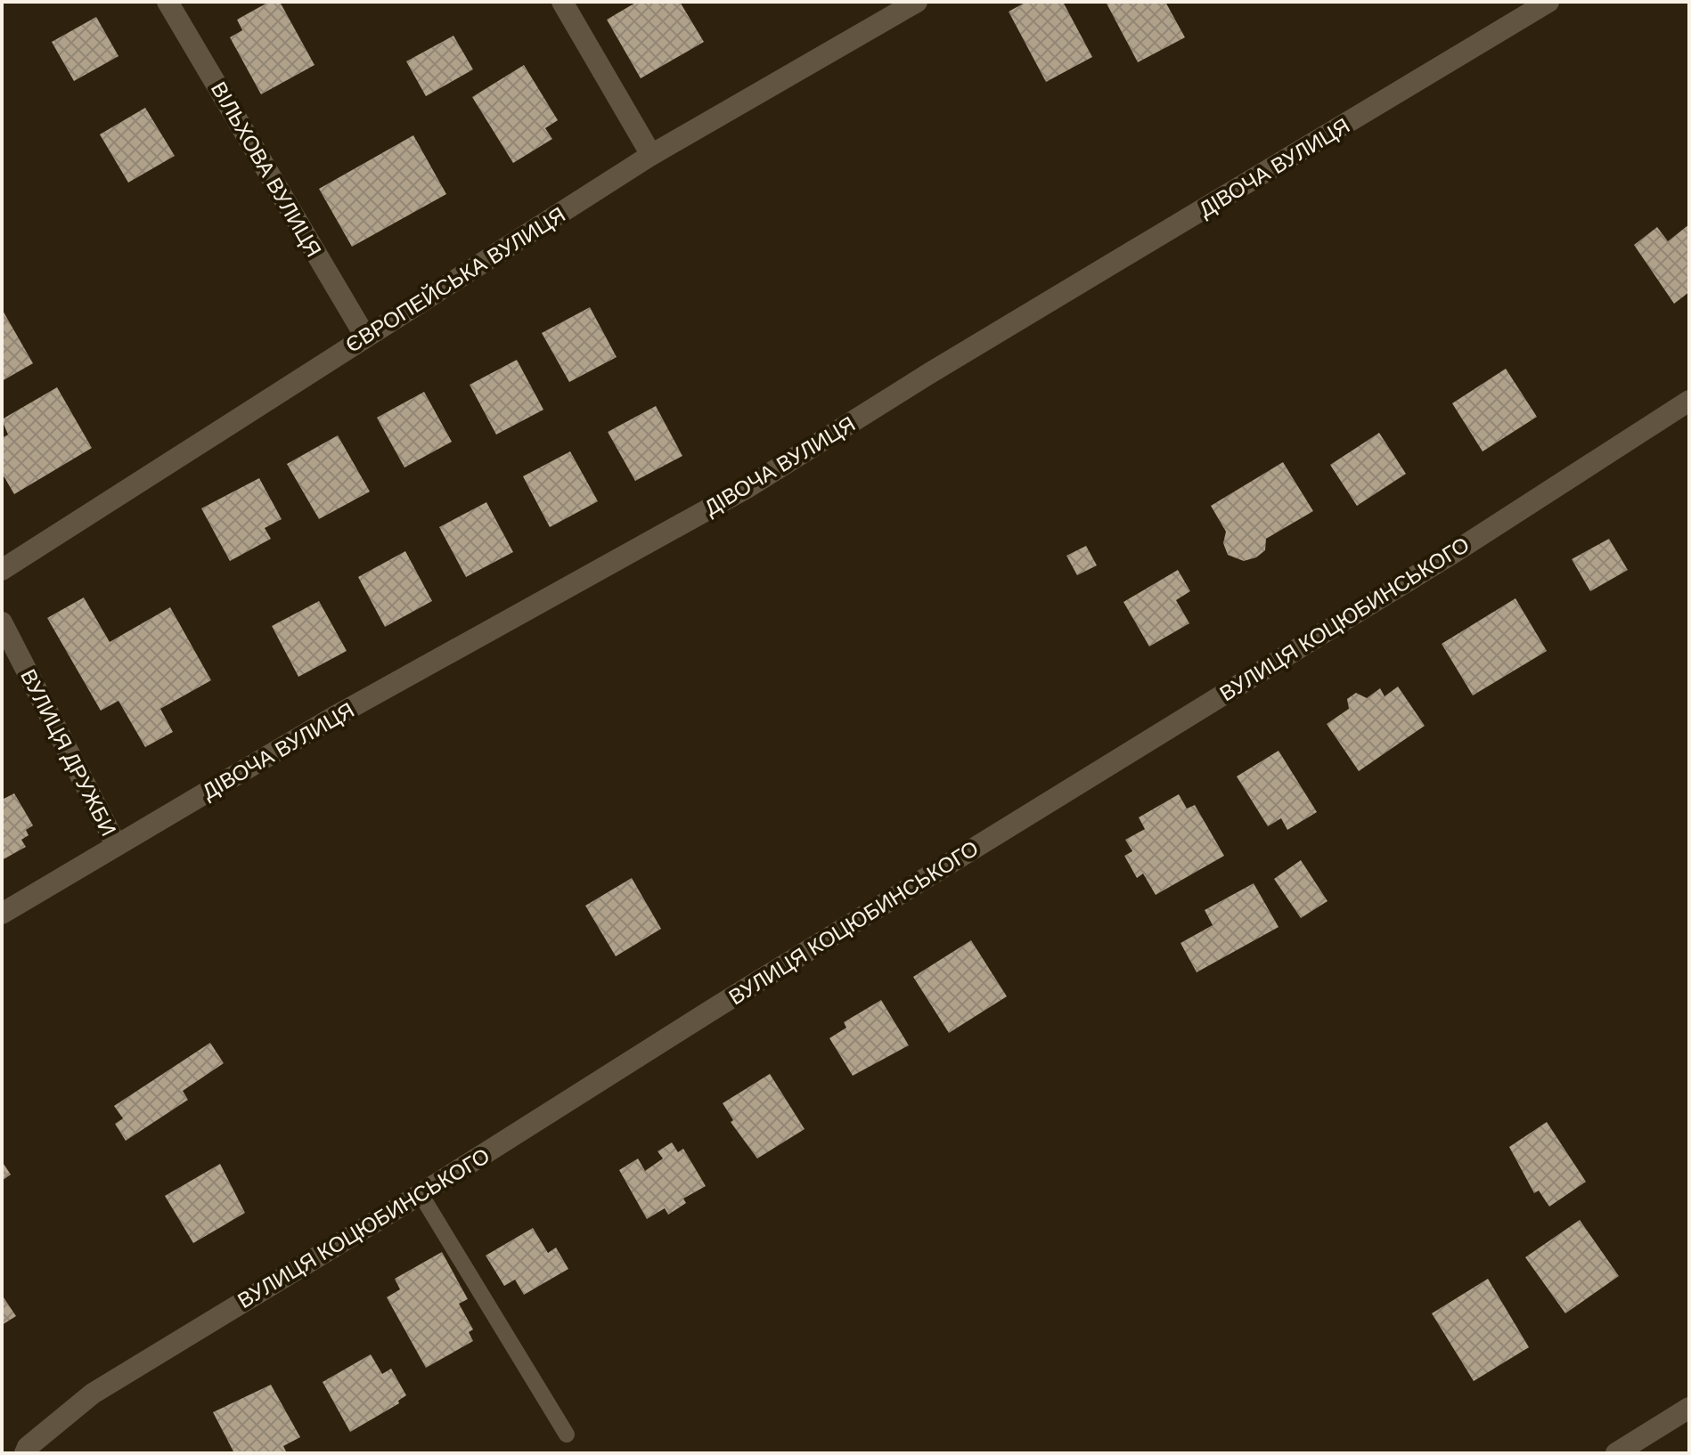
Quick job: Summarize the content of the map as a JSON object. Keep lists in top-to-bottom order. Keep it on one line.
{"streets":{"street":["ДІВОЧА ВУЛИЦЯ","ВІЛЬХОВА ВУЛИЦЯ","ЄВРОПЕЙСЬКА ВУЛИЦЯ","ВУЛИЦЯ КОЦЮБИНСЬКОГО","ВУЛИЦЯ ДРУЖБИ"]},"crossings":[["ДІВОЧА ВУЛИЦЯ","ВУЛИЦЯ ДРУЖБИ"],["ВІЛЬХОВА ВУЛИЦЯ","ЄВРОПЕЙСЬКА ВУЛИЦЯ"]]}
